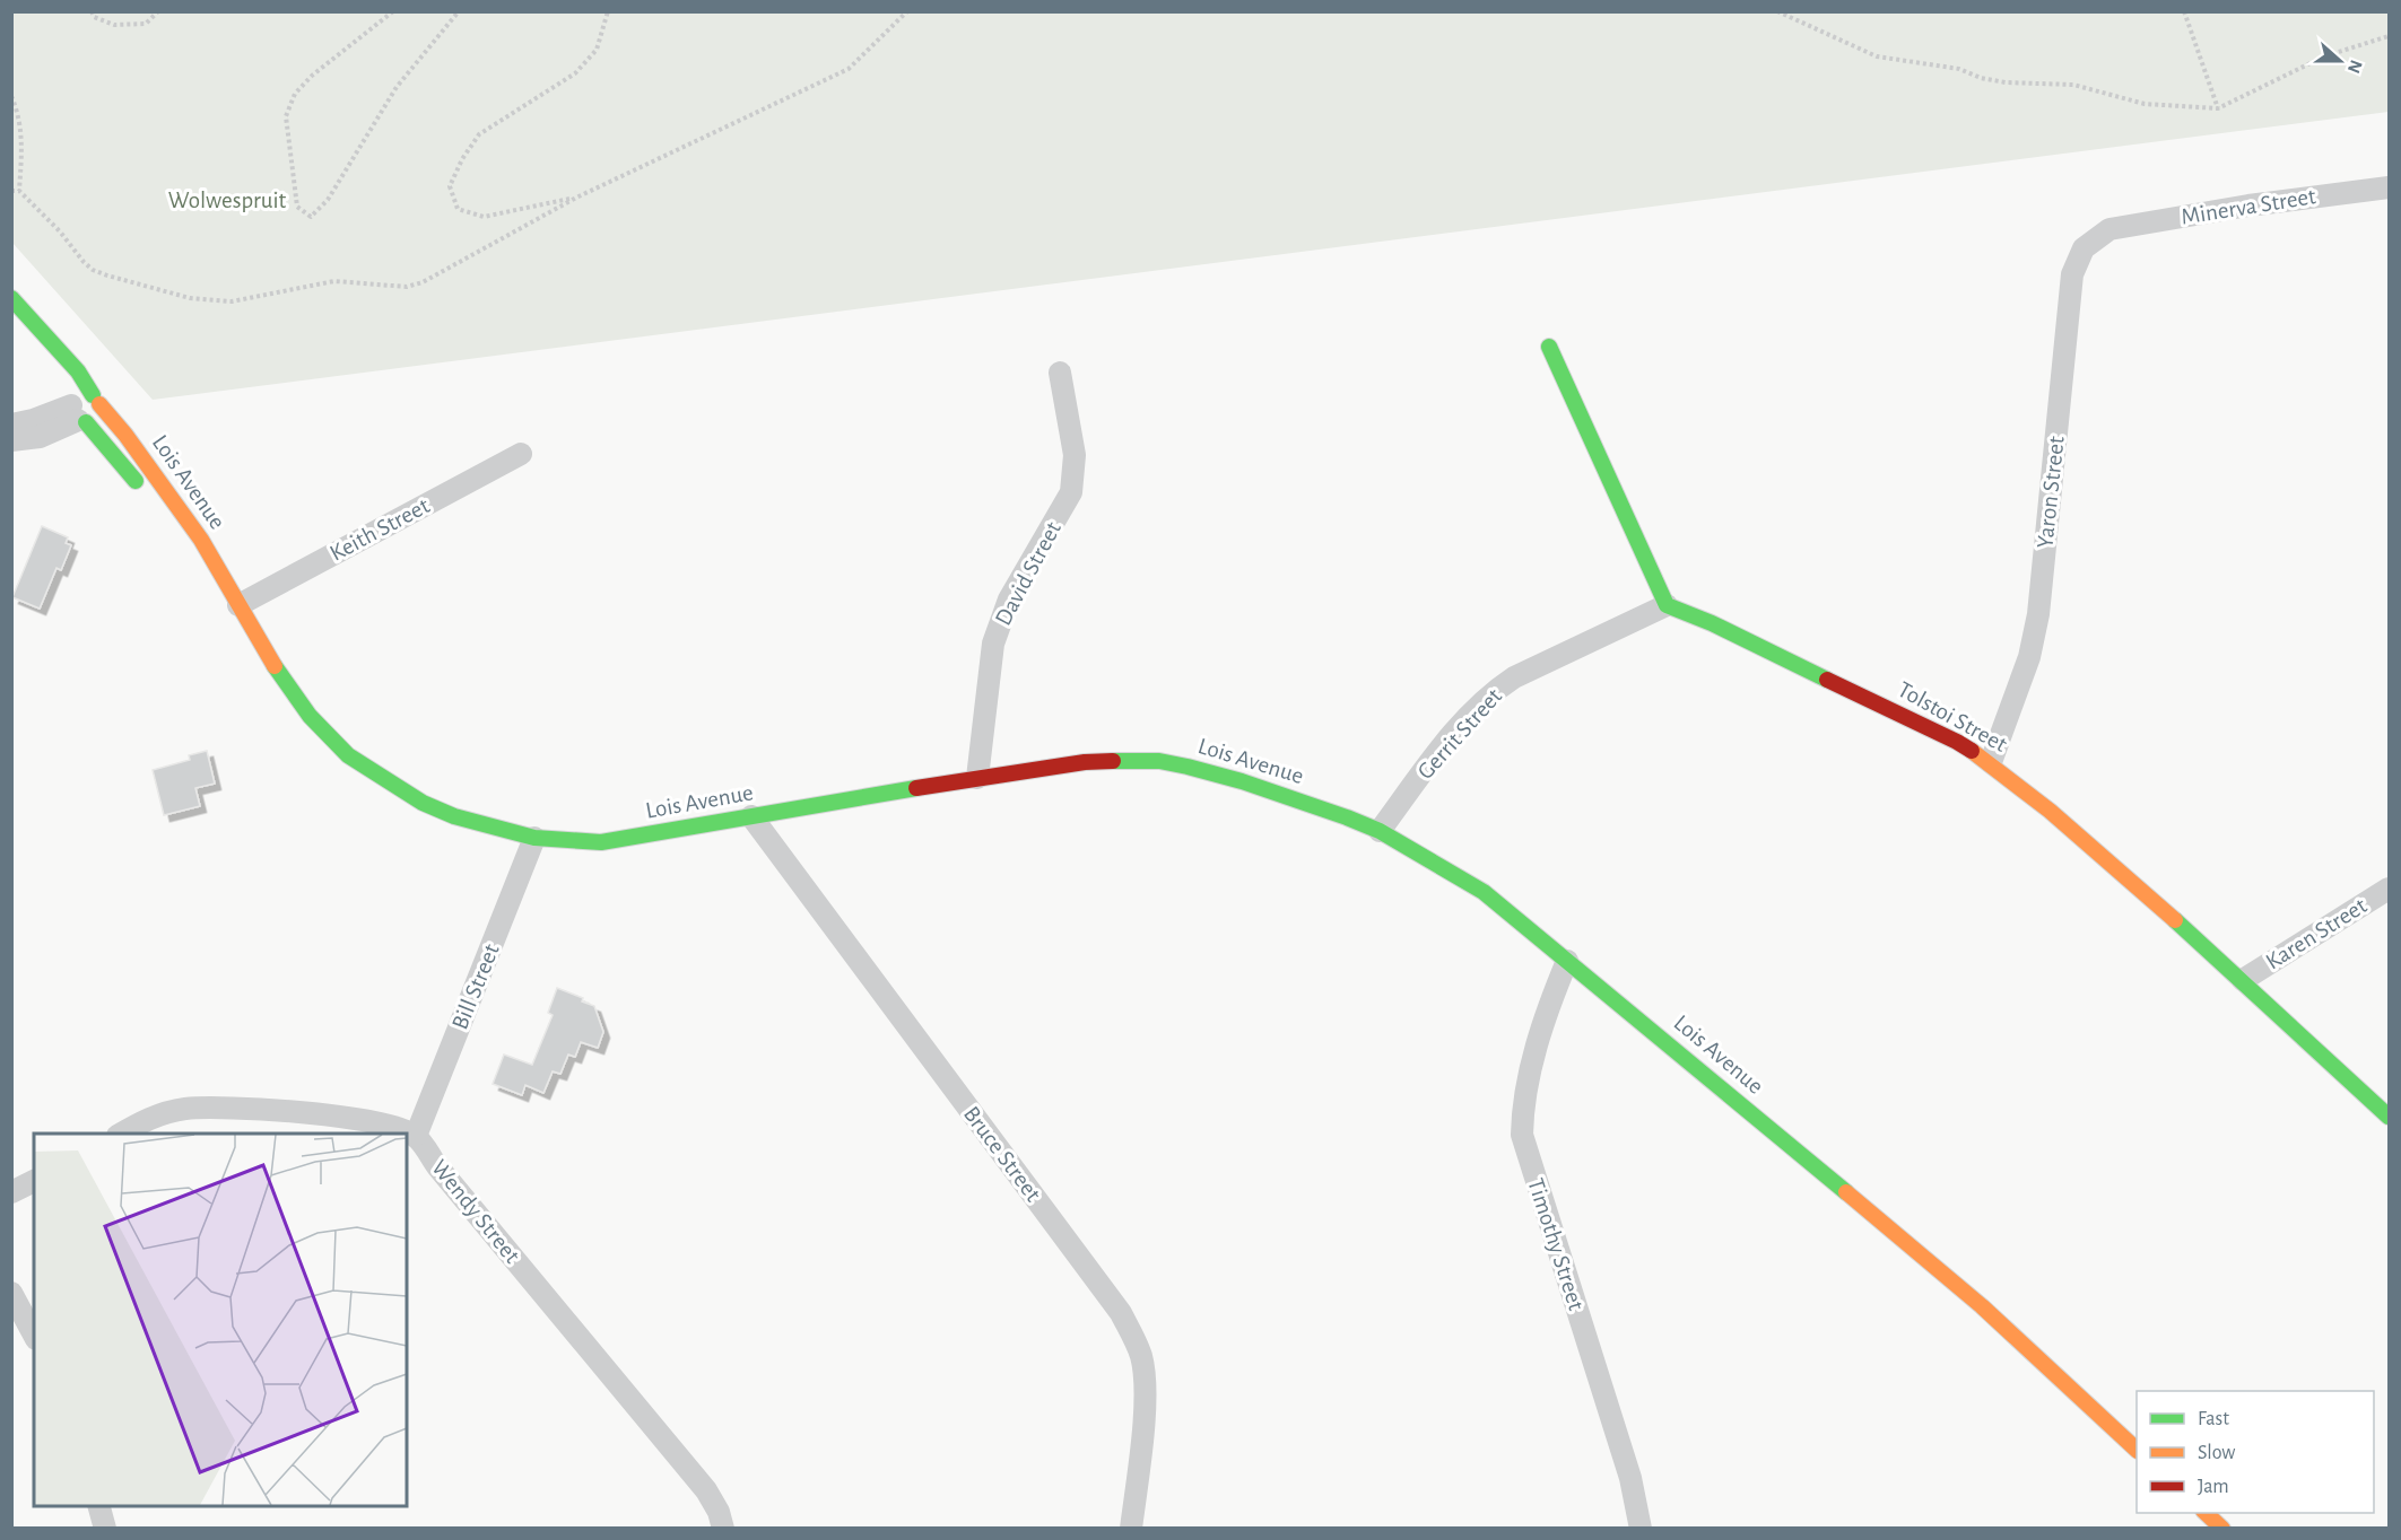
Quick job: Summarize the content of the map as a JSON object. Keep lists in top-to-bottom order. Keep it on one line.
{"streets":{"street":["Minerva Street","Lois Avenue","Yaron Street","Keith Street","David Street","Tolstoi Street","Gerrit Street","Karen Street","Bill Street","Bruce Street","Wendy Street","Timothy Street"]},"crossings":[["Minerva Street","Yaron Street"],["Lois Avenue","Keith Street"],["Lois Avenue","David Street"],["Lois Avenue","Gerrit Street"],["Lois Avenue","Bill Street"],["Lois Avenue","Bruce Street"],["Lois Avenue","Timothy Street"],["Yaron Street","Tolstoi Street"],["Tolstoi Street","Gerrit Street"],["Tolstoi Street","Karen Street"],["Bill Street","Wendy Street"]],"parks":["Wolwespruit"],"legend":["Fast","Slow","Jam"],"north":"right"}
